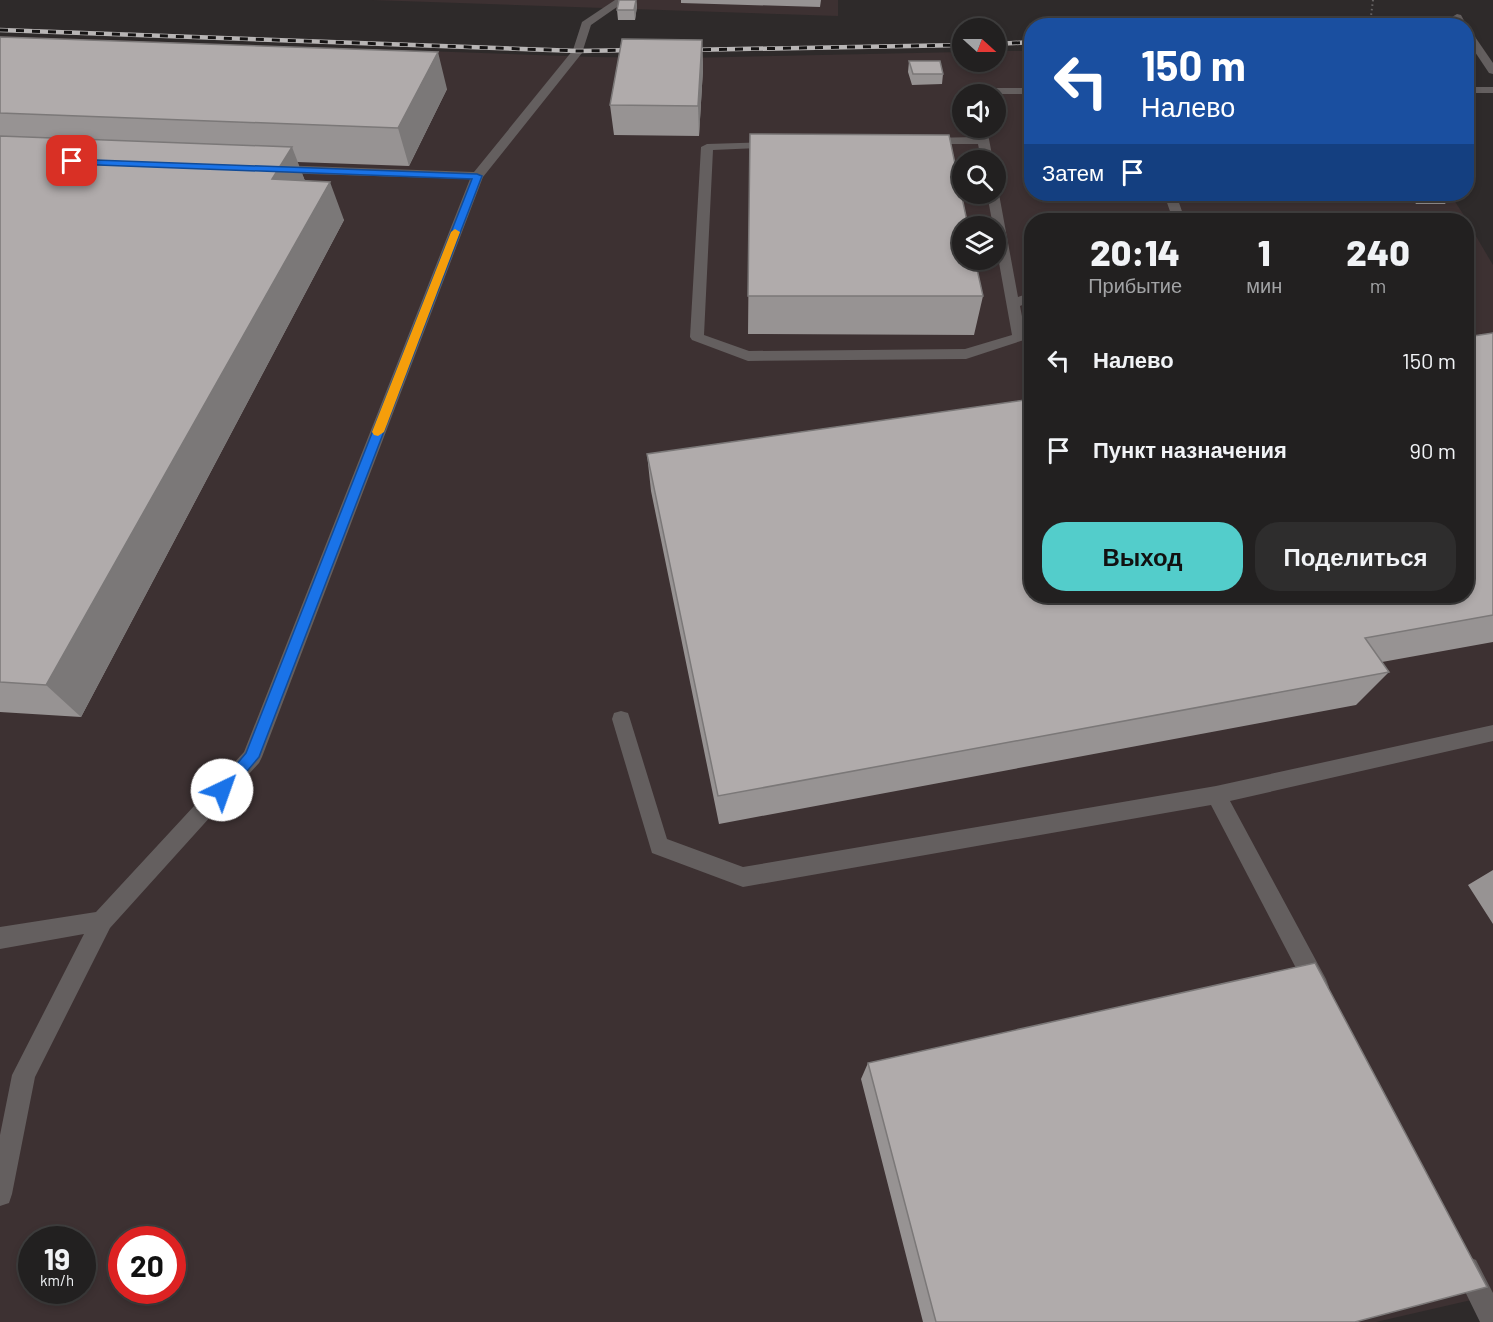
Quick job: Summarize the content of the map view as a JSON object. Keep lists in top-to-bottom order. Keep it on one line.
{"north":"right","page":{"turn":["150 m","Налево"],"then":"Затем","eta":["20:14","Прибытие","1","мин","240","m"],"list":[{"name":"Налево","value":"150 m"},{"name":"Пункт назначения","value":"90 m"}],"buttons":["Выход","Поделиться"],"speed":"19 km/h","limit":"20"}}
